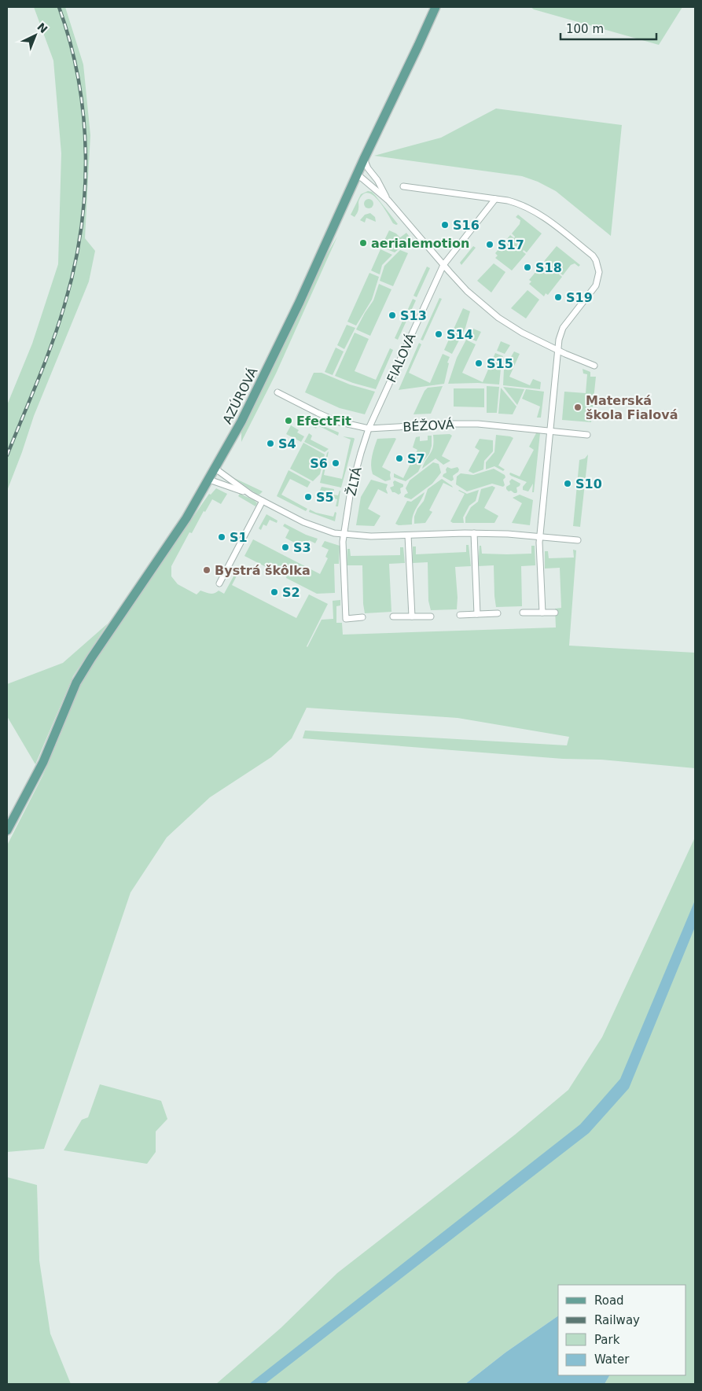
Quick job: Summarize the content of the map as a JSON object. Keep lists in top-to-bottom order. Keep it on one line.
{"streets":{"main road":["AZÚROVÁ"],"street":["FIALOVÁ","BÉŽOVÁ","ŽLTÁ"]},"crossings":[["FIALOVÁ","BÉŽOVÁ"],["FIALOVÁ","ŽLTÁ"],["BÉŽOVÁ","ŽLTÁ"]],"places":["S16","aerialemotion","S17","S18","S19","S13","S14","S15","Materská škola Fialová","EfectFit","S4","S7","S6","S10","S5","S1","S3","Bystrá škôlka","S2"],"legend":["Road","Railway","Park","Water"],"scale_bar":"100 m","north":"top right"}
